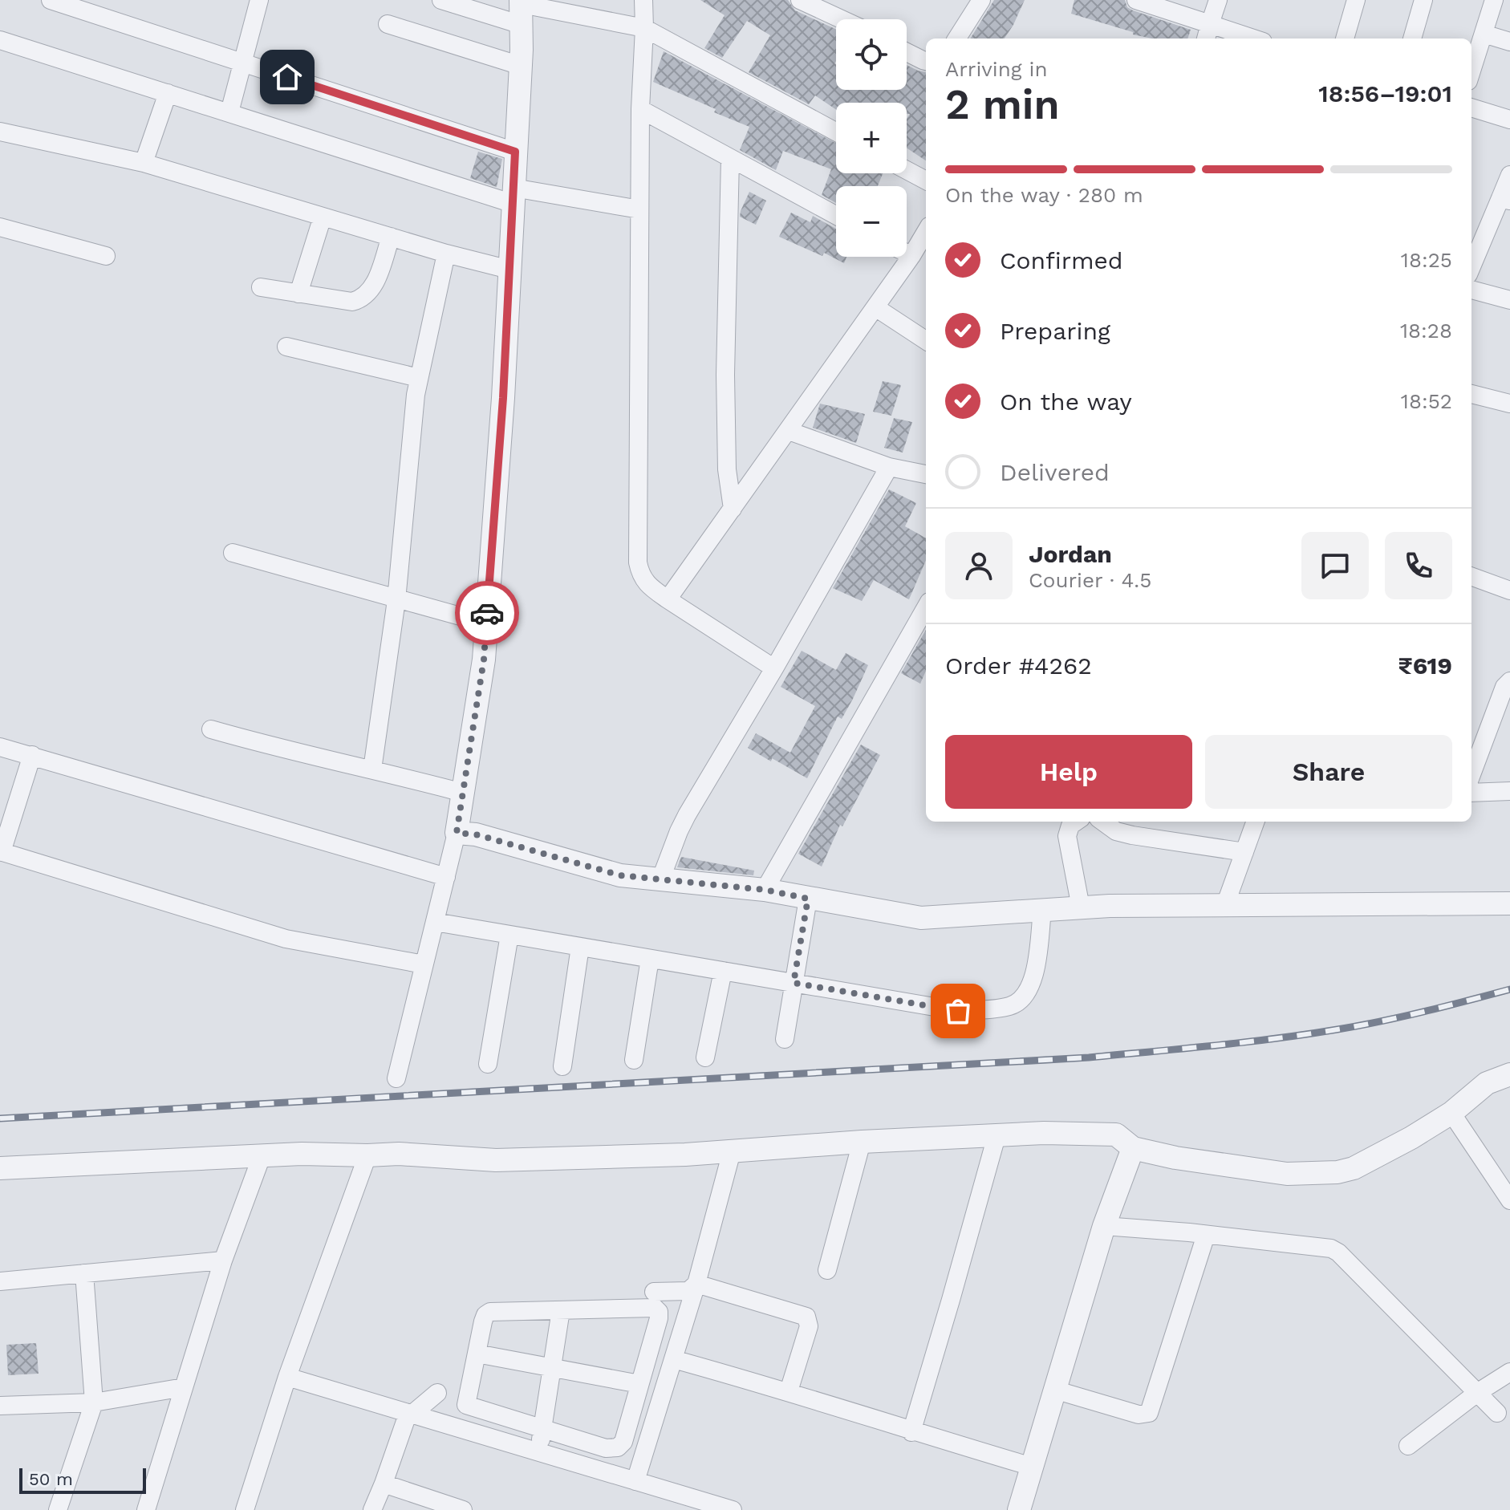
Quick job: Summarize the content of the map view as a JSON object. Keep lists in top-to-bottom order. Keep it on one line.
{"scale_bar":"50 m","page":{"map_buttons":["+","−"],"heading":["2 min","Arriving in","18:56–19:01"],"panel":["Jordan","Courier · 4.5","Order #4262","₹619"],"bar":"On the way · 280 m","list":[["Confirmed","18:25"],["Preparing","18:28"],["On the way","18:52"],"Delivered"],"buttons":["Help","Share"],"scale":"50 m"}}
